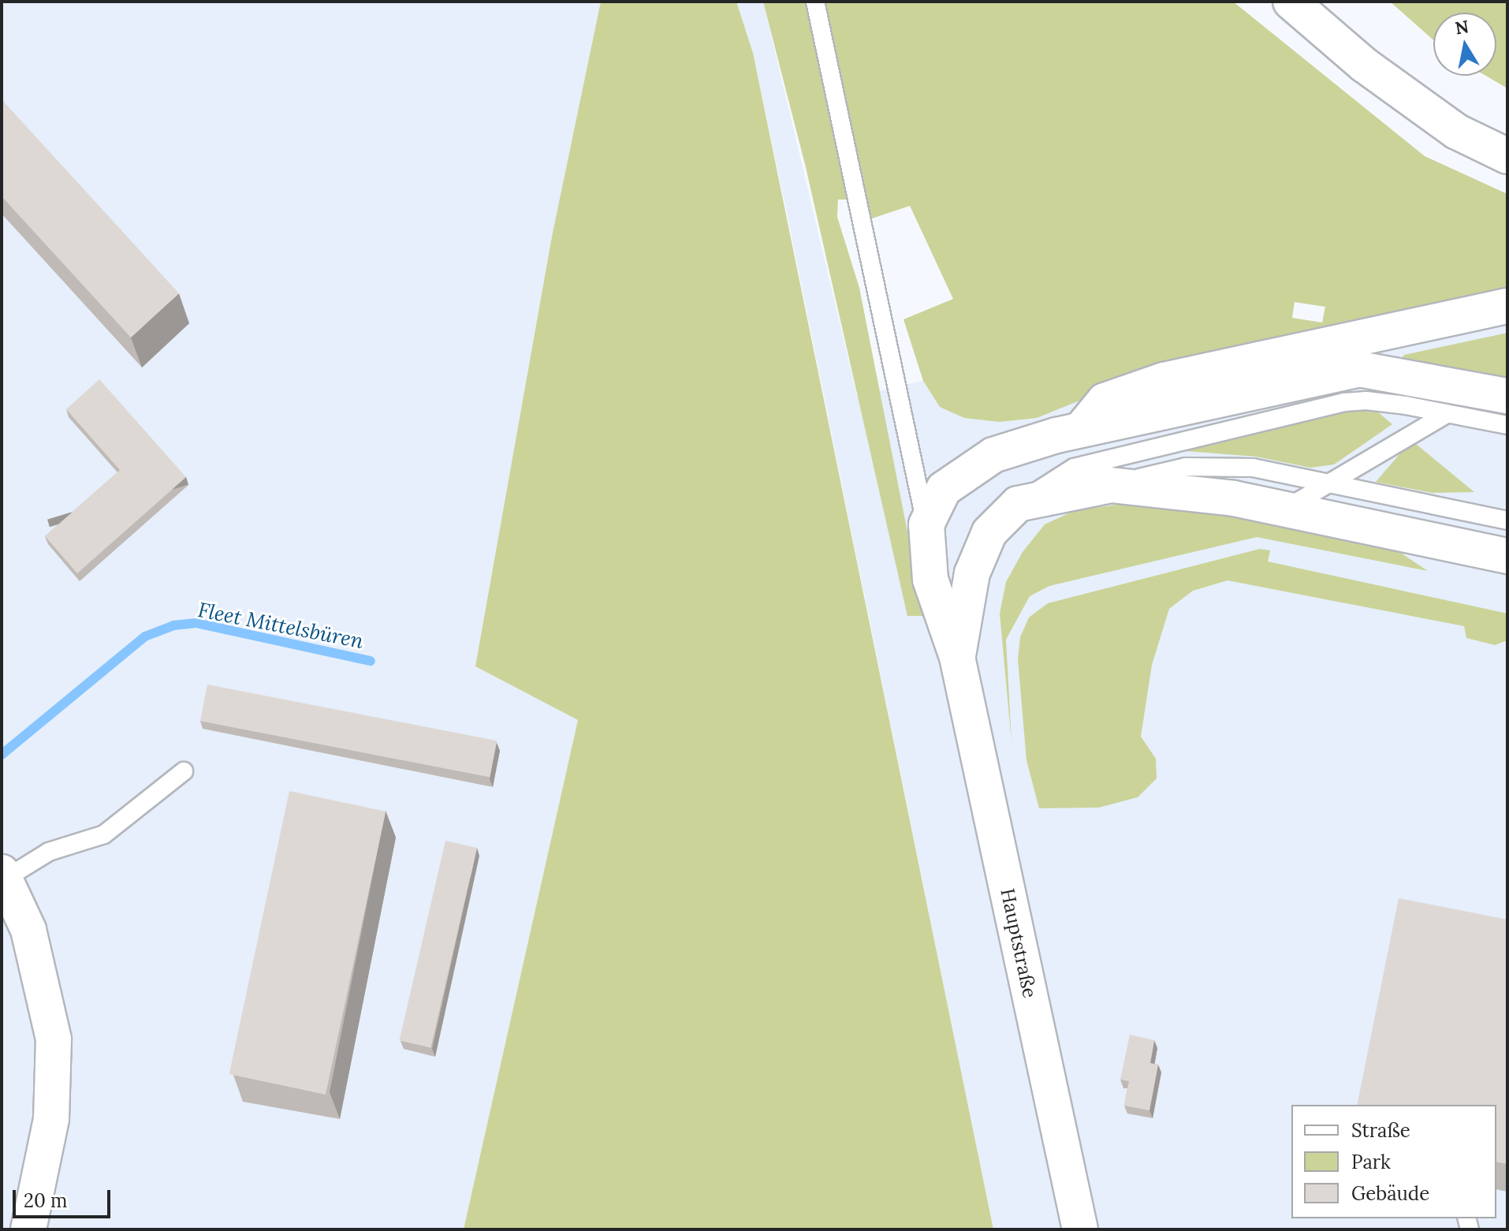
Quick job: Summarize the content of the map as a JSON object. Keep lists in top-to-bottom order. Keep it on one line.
{"streets":{"street":["Hauptstraße"]},"water":["Fleet Mittelsbüren"],"legend":["Straße","Park","Gebäude"],"scale_bar":"20 m","north":"top"}
